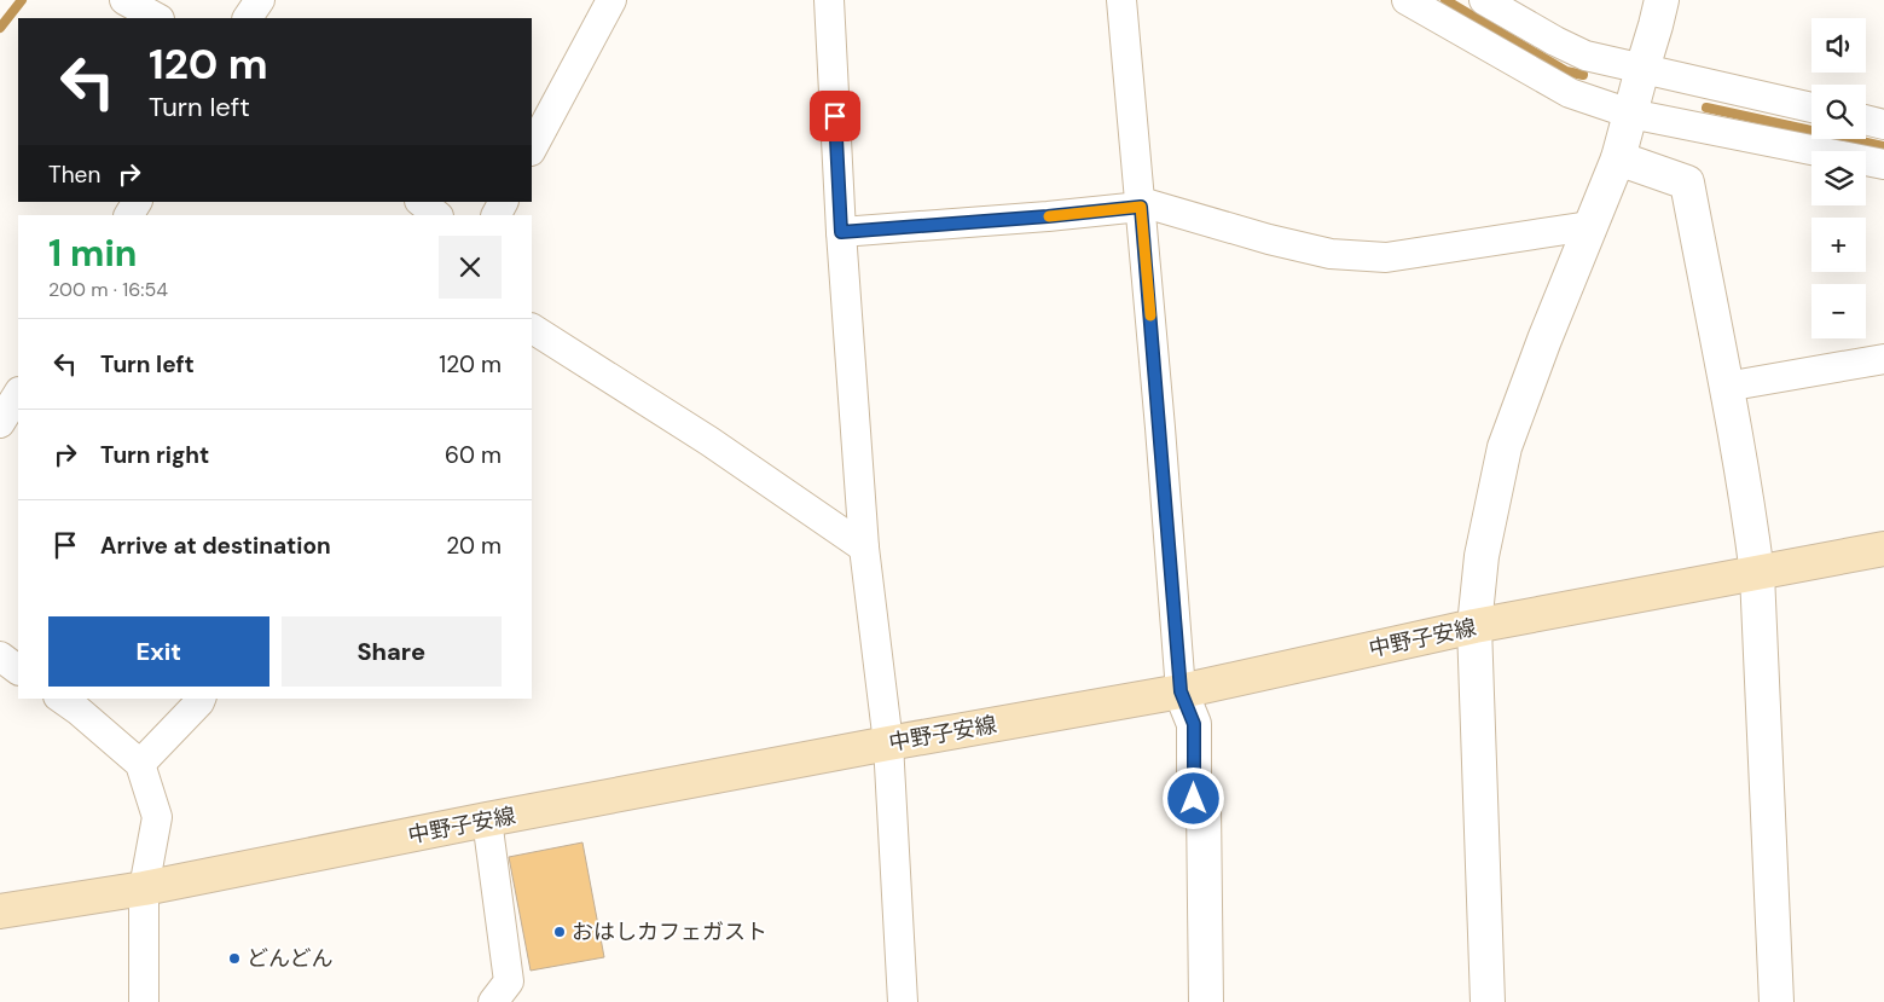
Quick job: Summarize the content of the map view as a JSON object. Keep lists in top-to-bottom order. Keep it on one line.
{"streets":{"main road":["中野子安線"]},"places":["おはしカフェガスト","どんどん"],"page":{"map_buttons":["+","−"],"turn":["120 m","Turn left"],"then":"Then","heading":["1 min","200 m · 16:54"],"list":[{"name":"Turn left","value":"120 m"},{"name":"Turn right","value":"60 m"},{"name":"Arrive at destination","value":"20 m"}],"buttons":["Exit","Share"]}}
